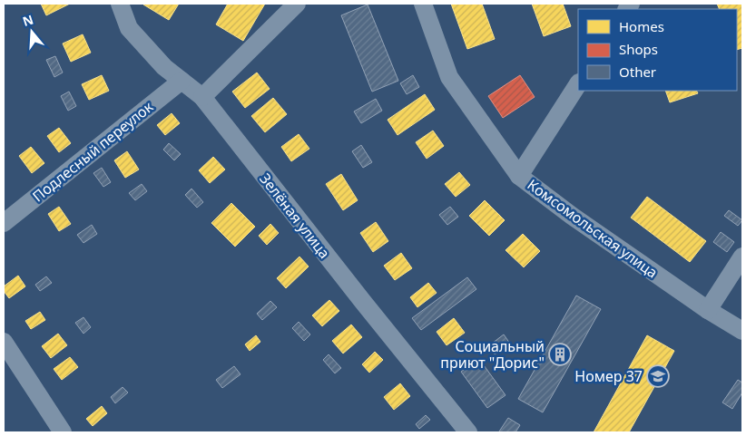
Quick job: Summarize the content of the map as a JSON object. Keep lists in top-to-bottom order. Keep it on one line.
{"streets":{"street":["Подлесный переулок","Зелёная улица","Комсомольская улица"]},"crossings":[["Подлесный переулок","Зелёная улица"]],"places":{"building":["Социальный приют \"Дорис\""],"school or university":["Номер 37"]},"legend":["Homes","Shops","Other"],"north":"top"}
